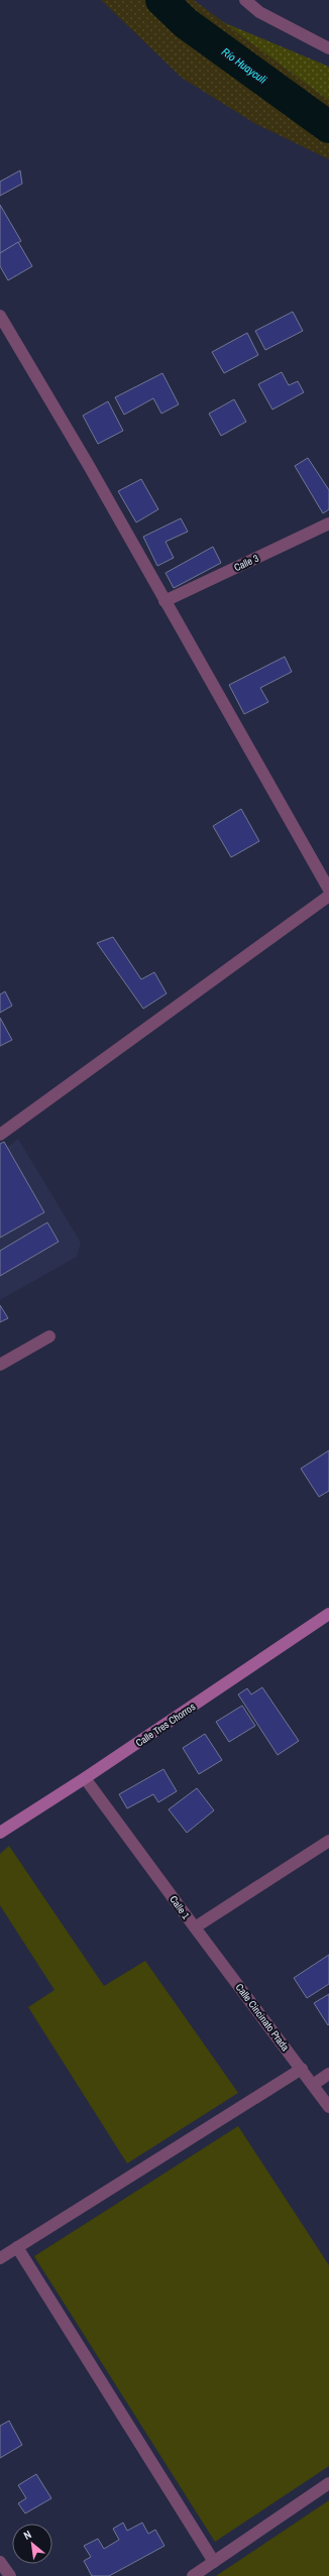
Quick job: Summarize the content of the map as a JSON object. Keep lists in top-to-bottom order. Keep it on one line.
{"streets":{"main road":["Calle Tres Chorros"],"street":["Calle 3","Calle 1","Calle Cincinato Prada"]},"crossings":[["Calle Tres Chorros","Calle 1"],["Calle 1","Calle Cincinato Prada"]],"water":["Río Huayculi"],"north":"top left"}
